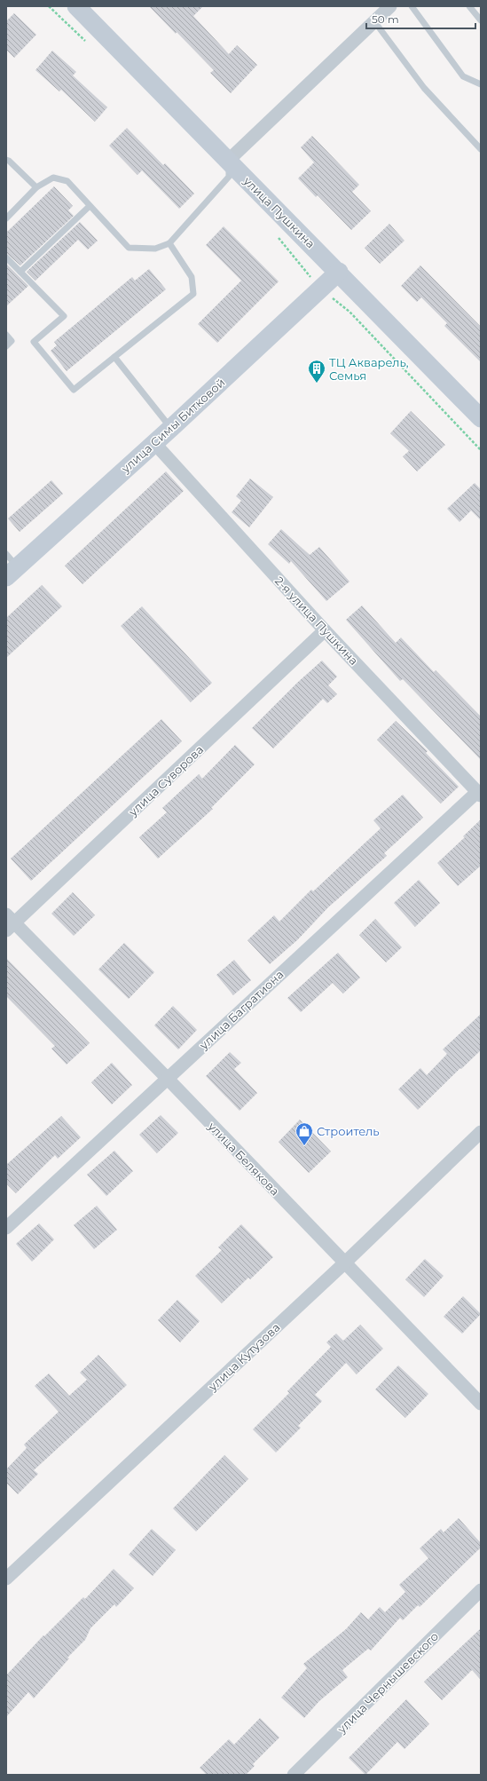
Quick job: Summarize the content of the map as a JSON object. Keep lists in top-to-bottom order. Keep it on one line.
{"streets":{"street":["улица Пушкина","улица Симы Битковой","2-я улица Пушкина","улица Суворова","улица Багратиона","улица Белякова","улица Кутузова","улица Чернышевского"]},"crossings":[["улица Пушкина","улица Симы Битковой"],["улица Симы Битковой","2-я улица Пушкина"],["2-я улица Пушкина","улица Суворова"],["2-я улица Пушкина","улица Багратиона"],["улица Суворова","улица Белякова"],["улица Багратиона","улица Белякова"],["улица Белякова","улица Кутузова"]],"places":{"building":["ТЦ Акварель, Семья"],"shop":["Строитель"]},"scale_bar":"50 m"}
